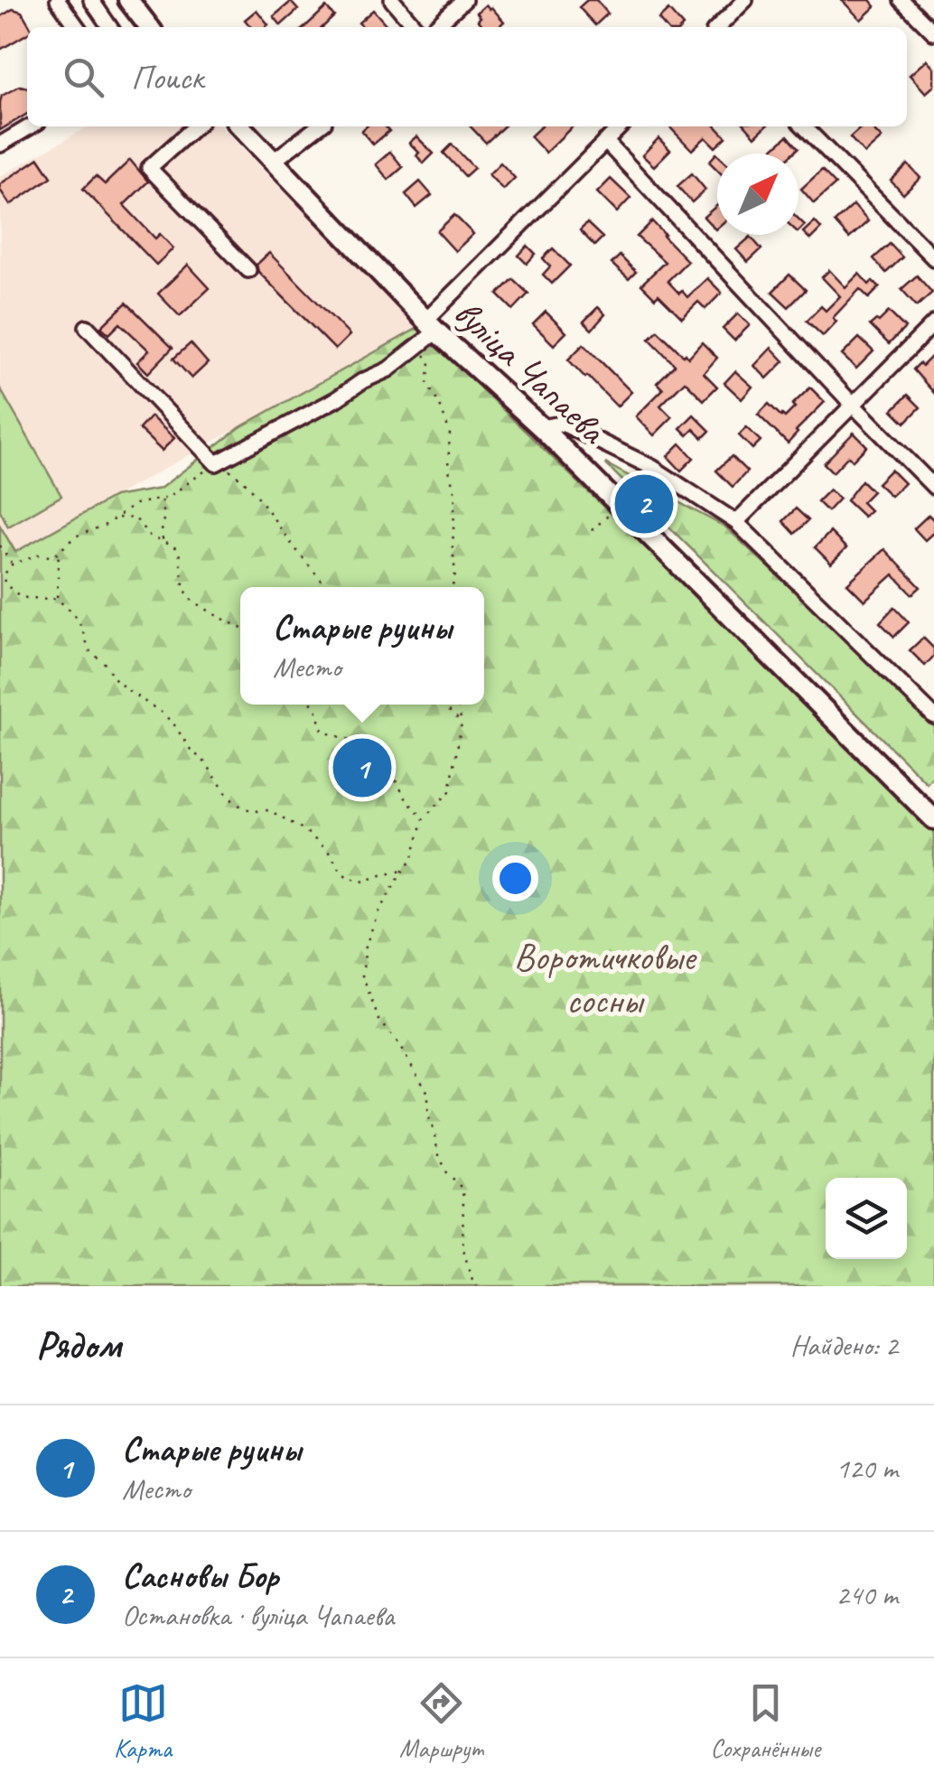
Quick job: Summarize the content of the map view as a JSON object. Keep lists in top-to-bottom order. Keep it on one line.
{"streets":{"main road":["вуліца Чапаева"]},"parks":["Воротичковые сосны"],"north":"top right","page":{"search":"Поиск","pins":["2","1"],"popup":["Старые руины","Место"],"heading":["Рядом","Найдено: 2"],"list":[{"mark":"1","name":"Старые руины","note":"Место","value":"120 m"},{"mark":"2","name":"Сасновы Бор","note":"Остановка · вуліца Чапаева","value":"240 m"}],"nav":["Карта","Маршрут","Сохранённые"]}}
